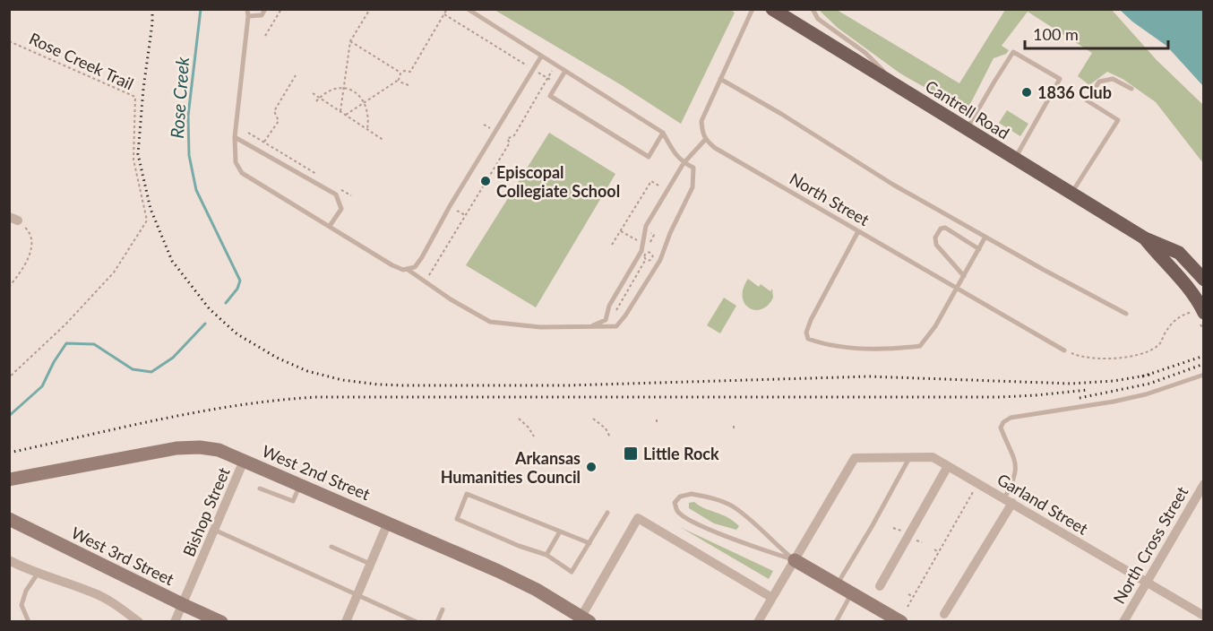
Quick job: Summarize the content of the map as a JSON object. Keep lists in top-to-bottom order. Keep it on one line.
{"streets":{"main road":["Cantrell Road"],"street":["West 2nd Street","Garland Street","Bishop Street","North Cross Street","West 3rd Street"],"lane":["North Street"],"path":["Rose Creek Trail"]},"crossings":[["West 2nd Street","Bishop Street"],["Garland Street","North Cross Street"],["Bishop Street","West 3rd Street"]],"water":["Rose Creek"],"places":{"other":["1836 Club","Episcopal Collegiate School","Arkansas Humanities Council"],"transit":["Little Rock"]},"scale_bar":"100 m"}
